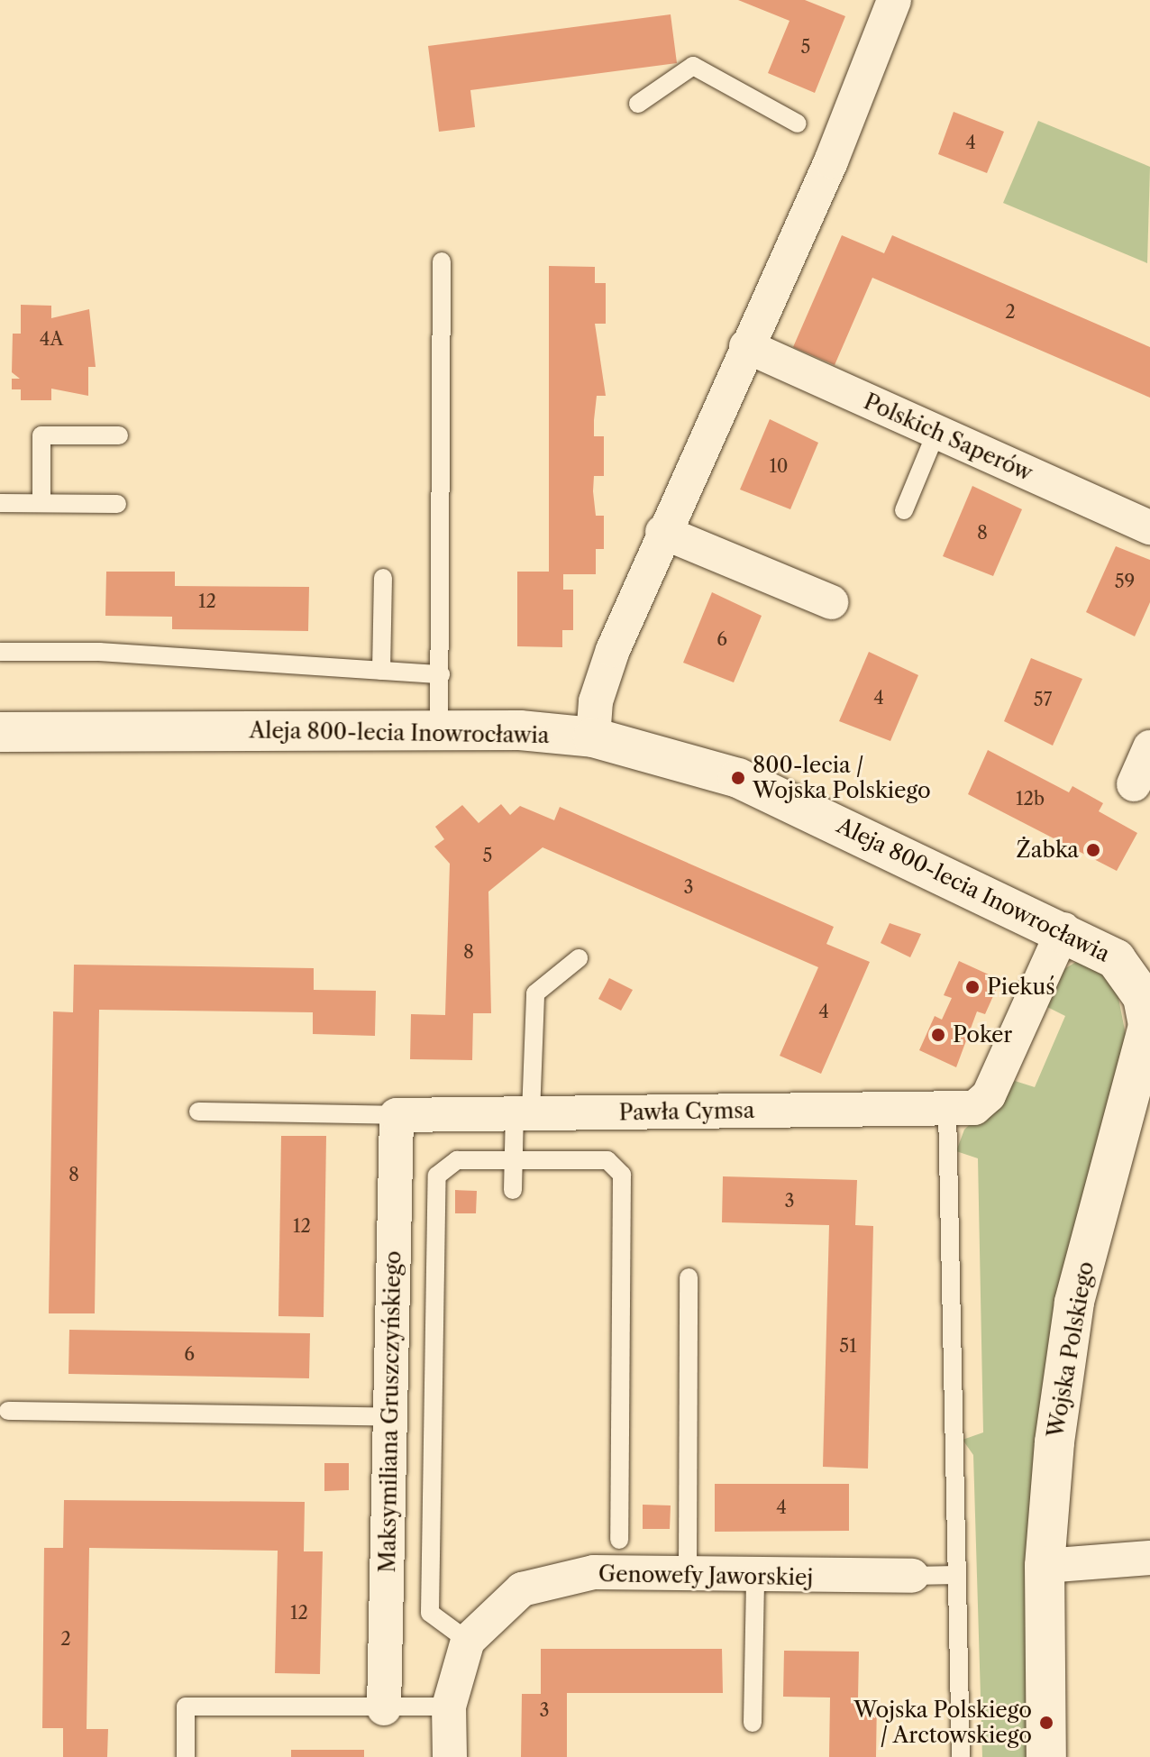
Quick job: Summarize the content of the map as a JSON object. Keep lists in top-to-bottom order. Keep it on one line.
{"streets":{"street":["Polskich Saperów","Aleja 800-lecia Inowrocławia","Pawła Cymsa","Wojska Polskiego","Maksymiliana Gruszczyńskiego","Genowefy Jaworskiej"]},"crossings":[["Aleja 800-lecia Inowrocławia","Pawła Cymsa"],["Aleja 800-lecia Inowrocławia","Wojska Polskiego"],["Pawła Cymsa","Maksymiliana Gruszczyńskiego"]],"places":["800-lecia / Wojska Polskiego","Żabka","Piekuś","Poker","Wojska Polskiego / Arctowskiego"],"house_numbers":["5","4","2","4A","10","8","59","12","6","4","57","12b","5","3","8","4","8","3","12","51","6","4","12","2","3"]}
